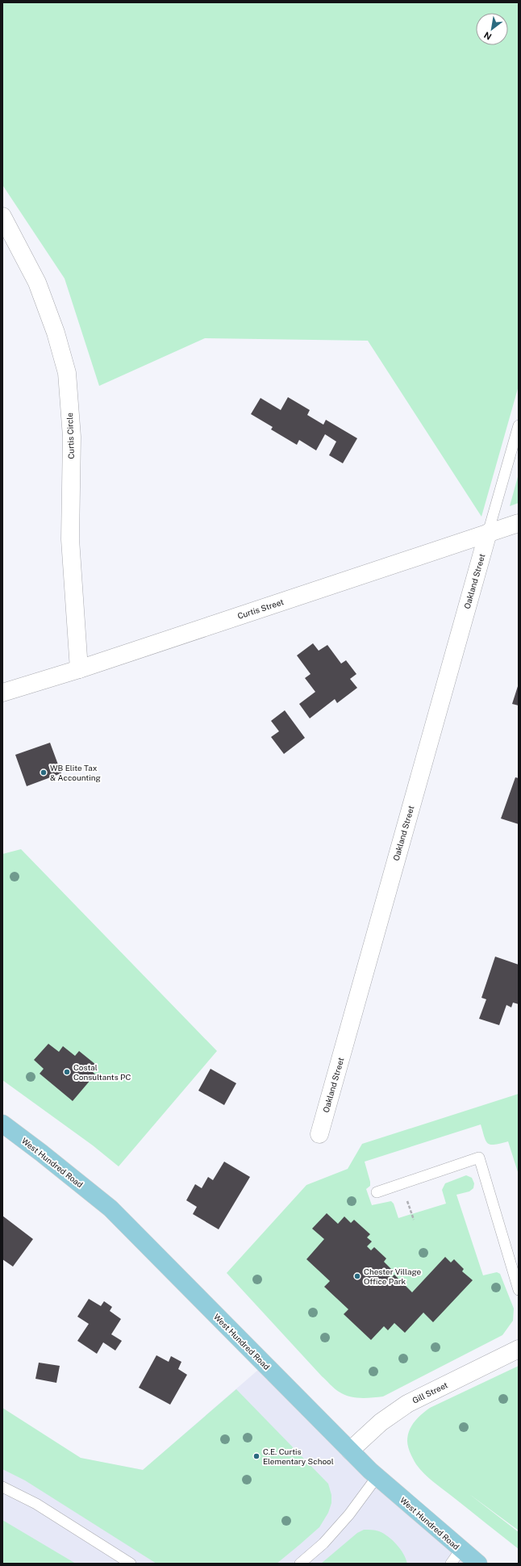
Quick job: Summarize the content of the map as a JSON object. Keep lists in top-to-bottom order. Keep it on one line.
{"streets":{"main road":["West Hundred Road"],"street":["Curtis Circle","Oakland Street","Curtis Street","Gill Street"]},"crossings":[["Curtis Circle","Curtis Street"],["Oakland Street","Curtis Street"],["West Hundred Road","Gill Street"]],"places":["WB Elite Tax & Accounting","Costal Consultants PC","Chester Village Office Park","C.E. Curtis Elementary School"],"north":"bottom left"}
